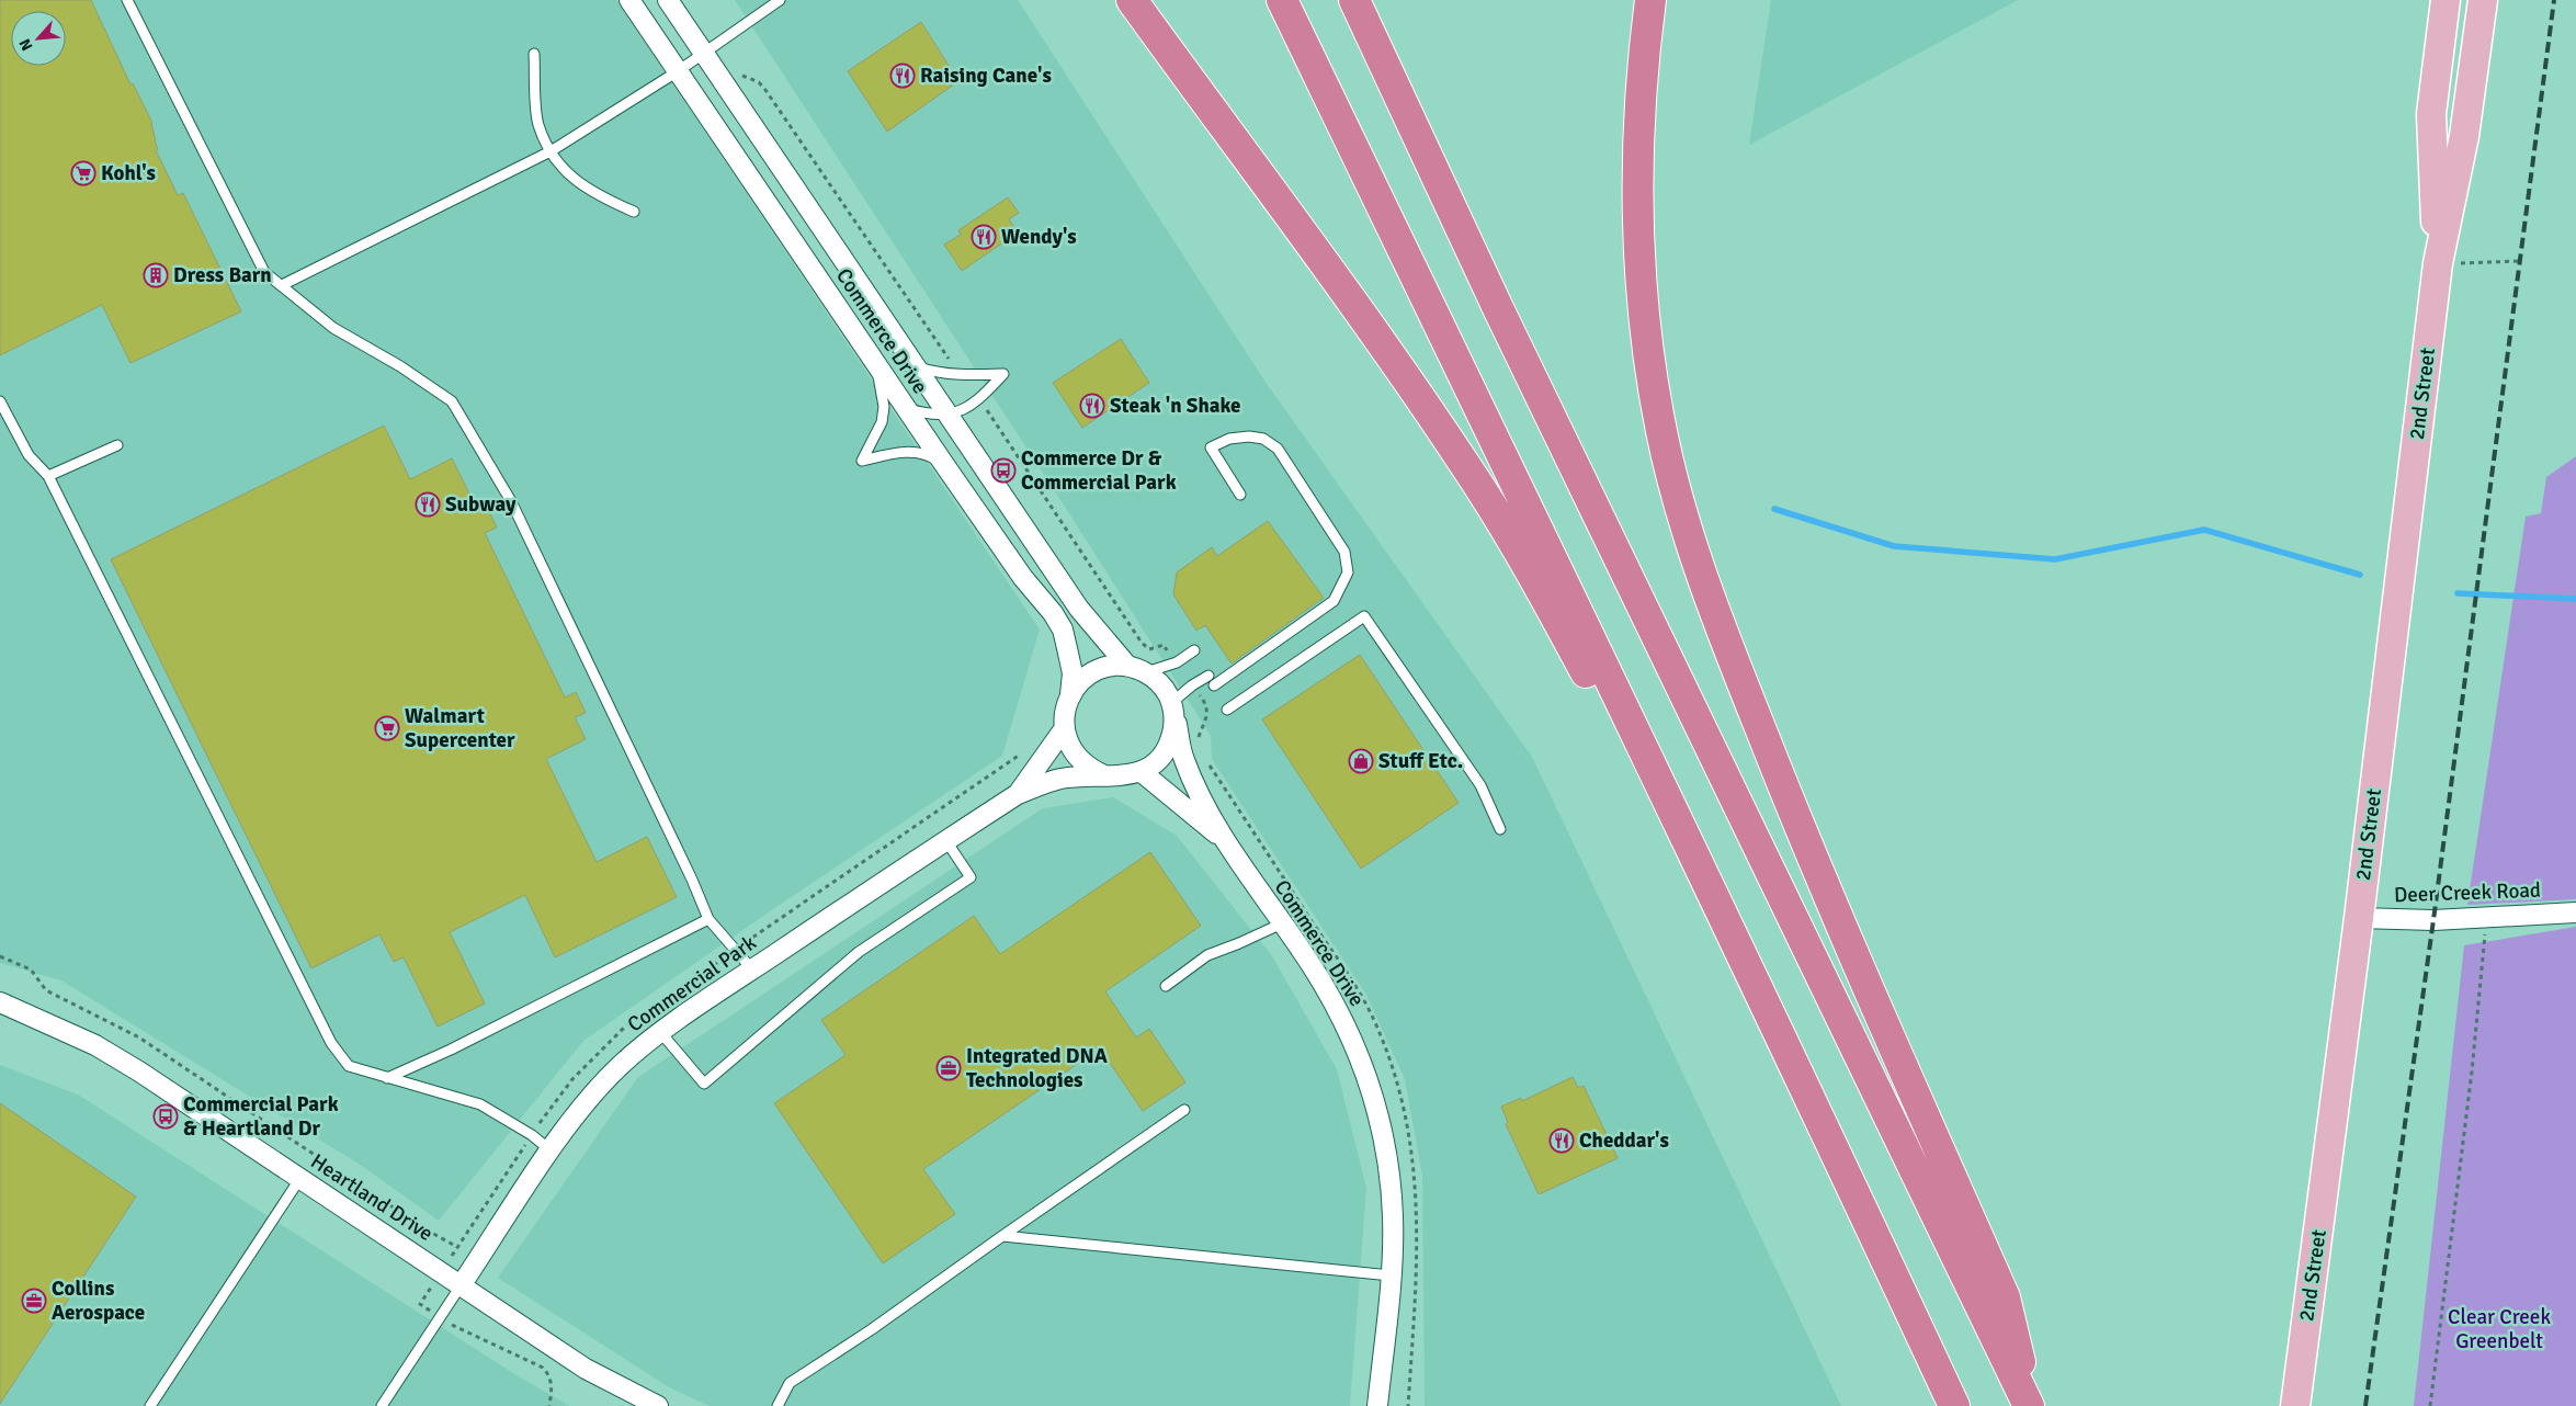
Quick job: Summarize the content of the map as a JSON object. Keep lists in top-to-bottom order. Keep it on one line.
{"streets":{"main road":["2nd Street"],"street":["Commerce Drive","Deer Creek Road","Commercial Park","Heartland Drive"]},"crossings":[["2nd Street","Deer Creek Road"],["Commercial Park","Heartland Drive"]],"parks":["Clear Creek Greenbelt"],"places":{"restaurant":["Raising Cane's","Wendy's","Steak 'n Shake","Subway","Cheddar's"],"supermarket":["Kohl's","Walmart Supercenter"],"building":["Dress Barn"],"bus stop":["Commerce Dr & Commercial Park","Commercial Park & Heartland Dr"],"shop":["Stuff Etc."],"office":["Integrated DNA Technologies","Collins Aerospace"]},"north":"bottom left"}
